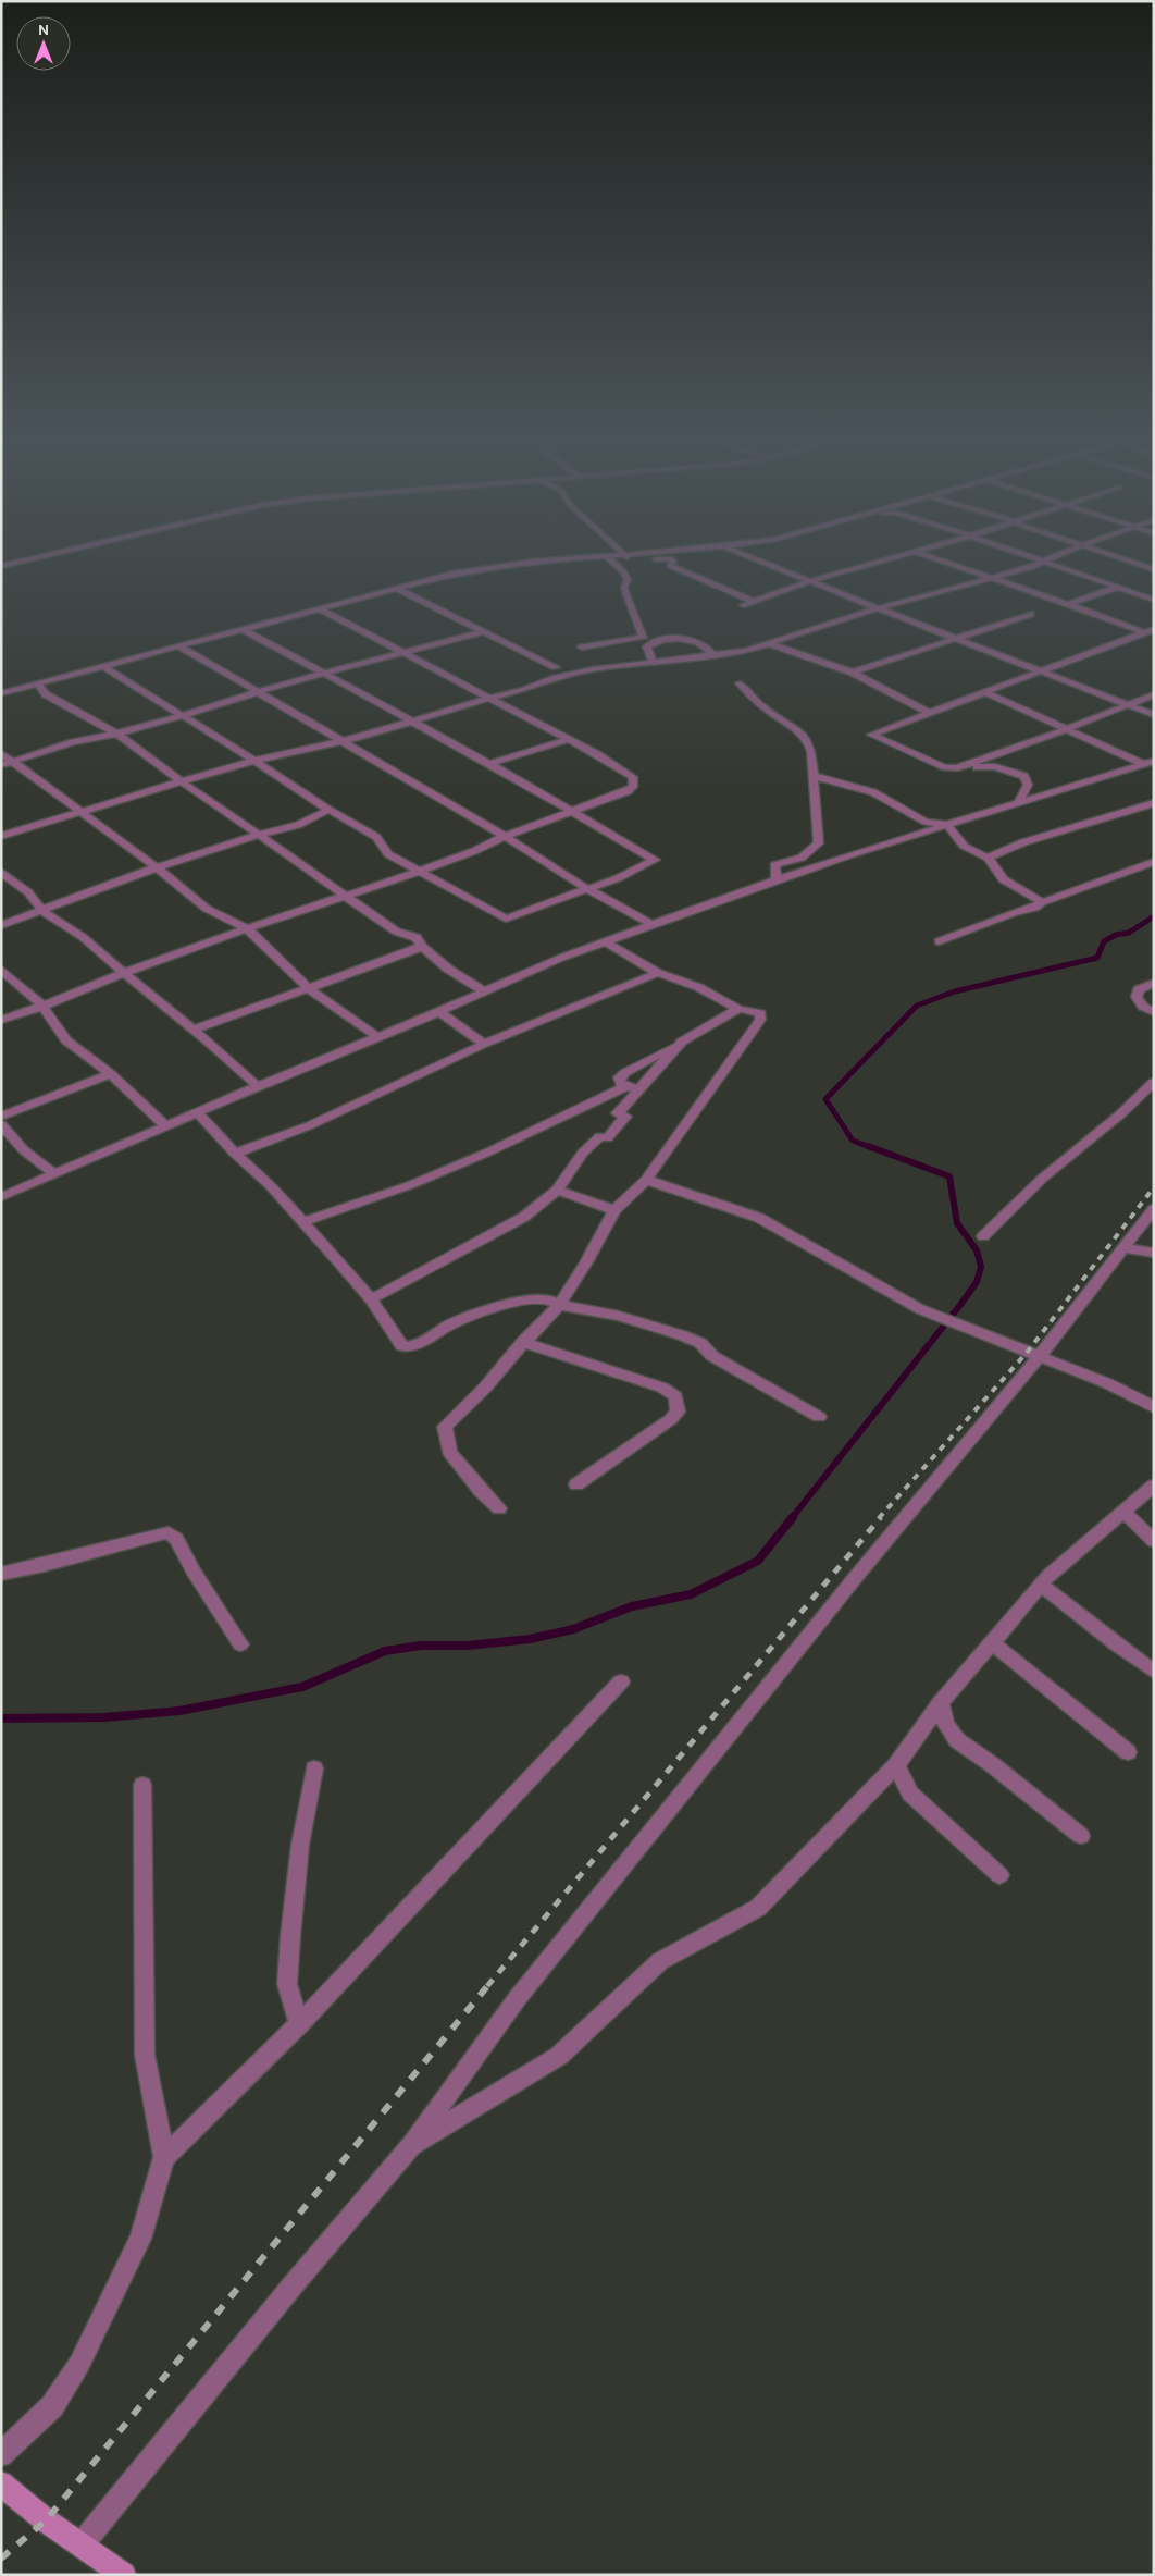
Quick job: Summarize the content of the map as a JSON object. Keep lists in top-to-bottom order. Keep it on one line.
{"north":"top"}
